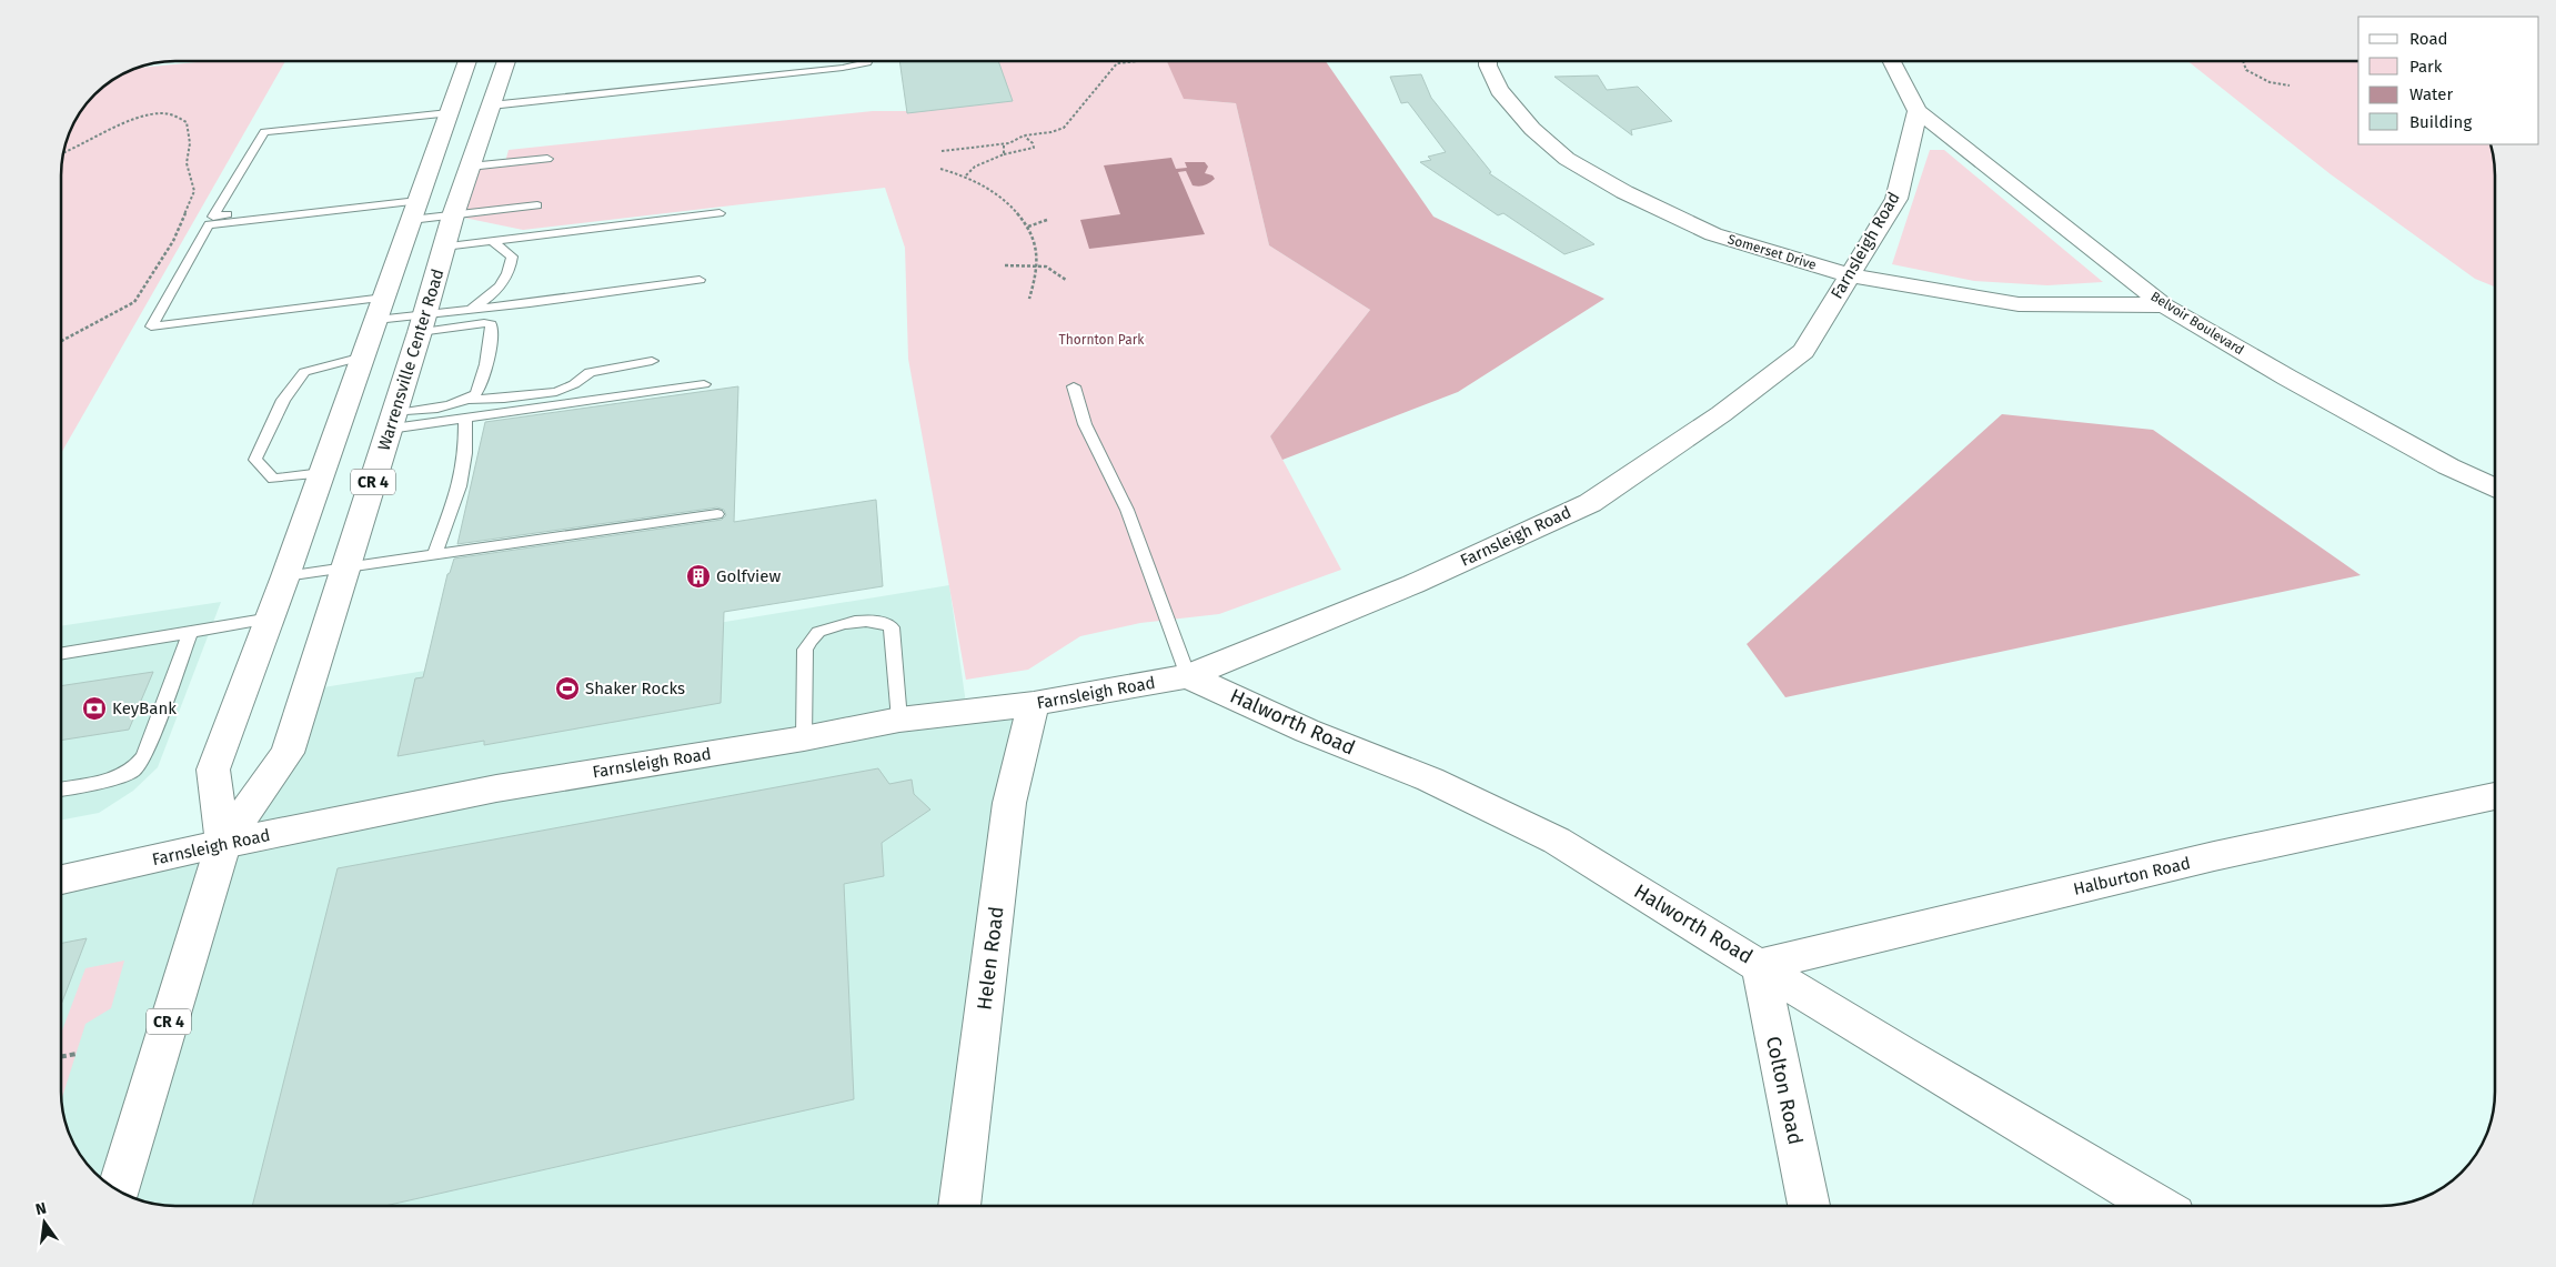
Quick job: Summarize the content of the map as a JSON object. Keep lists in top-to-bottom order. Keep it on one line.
{"streets":{"street":["Farnsleigh Road","Somerset Drive","Belvoir Boulevard","Warrensville Center Road","CR 4","Halworth Road","Halburton Road","Helen Road","Colton Road"]},"crossings":[["Farnsleigh Road","Somerset Drive"],["Farnsleigh Road","Belvoir Boulevard"],["Farnsleigh Road","Warrensville Center Road"],["Farnsleigh Road","Halworth Road"],["Farnsleigh Road","Helen Road"],["Somerset Drive","Belvoir Boulevard"],["Halworth Road","Halburton Road"],["Halworth Road","Colton Road"],["Halburton Road","Colton Road"]],"parks":["Thornton Park"],"places":{"building":["Golfview"],"sports":["Shaker Rocks"],"bank":["KeyBank"]},"legend":["Road","Park","Water","Building"],"north":"top"}
